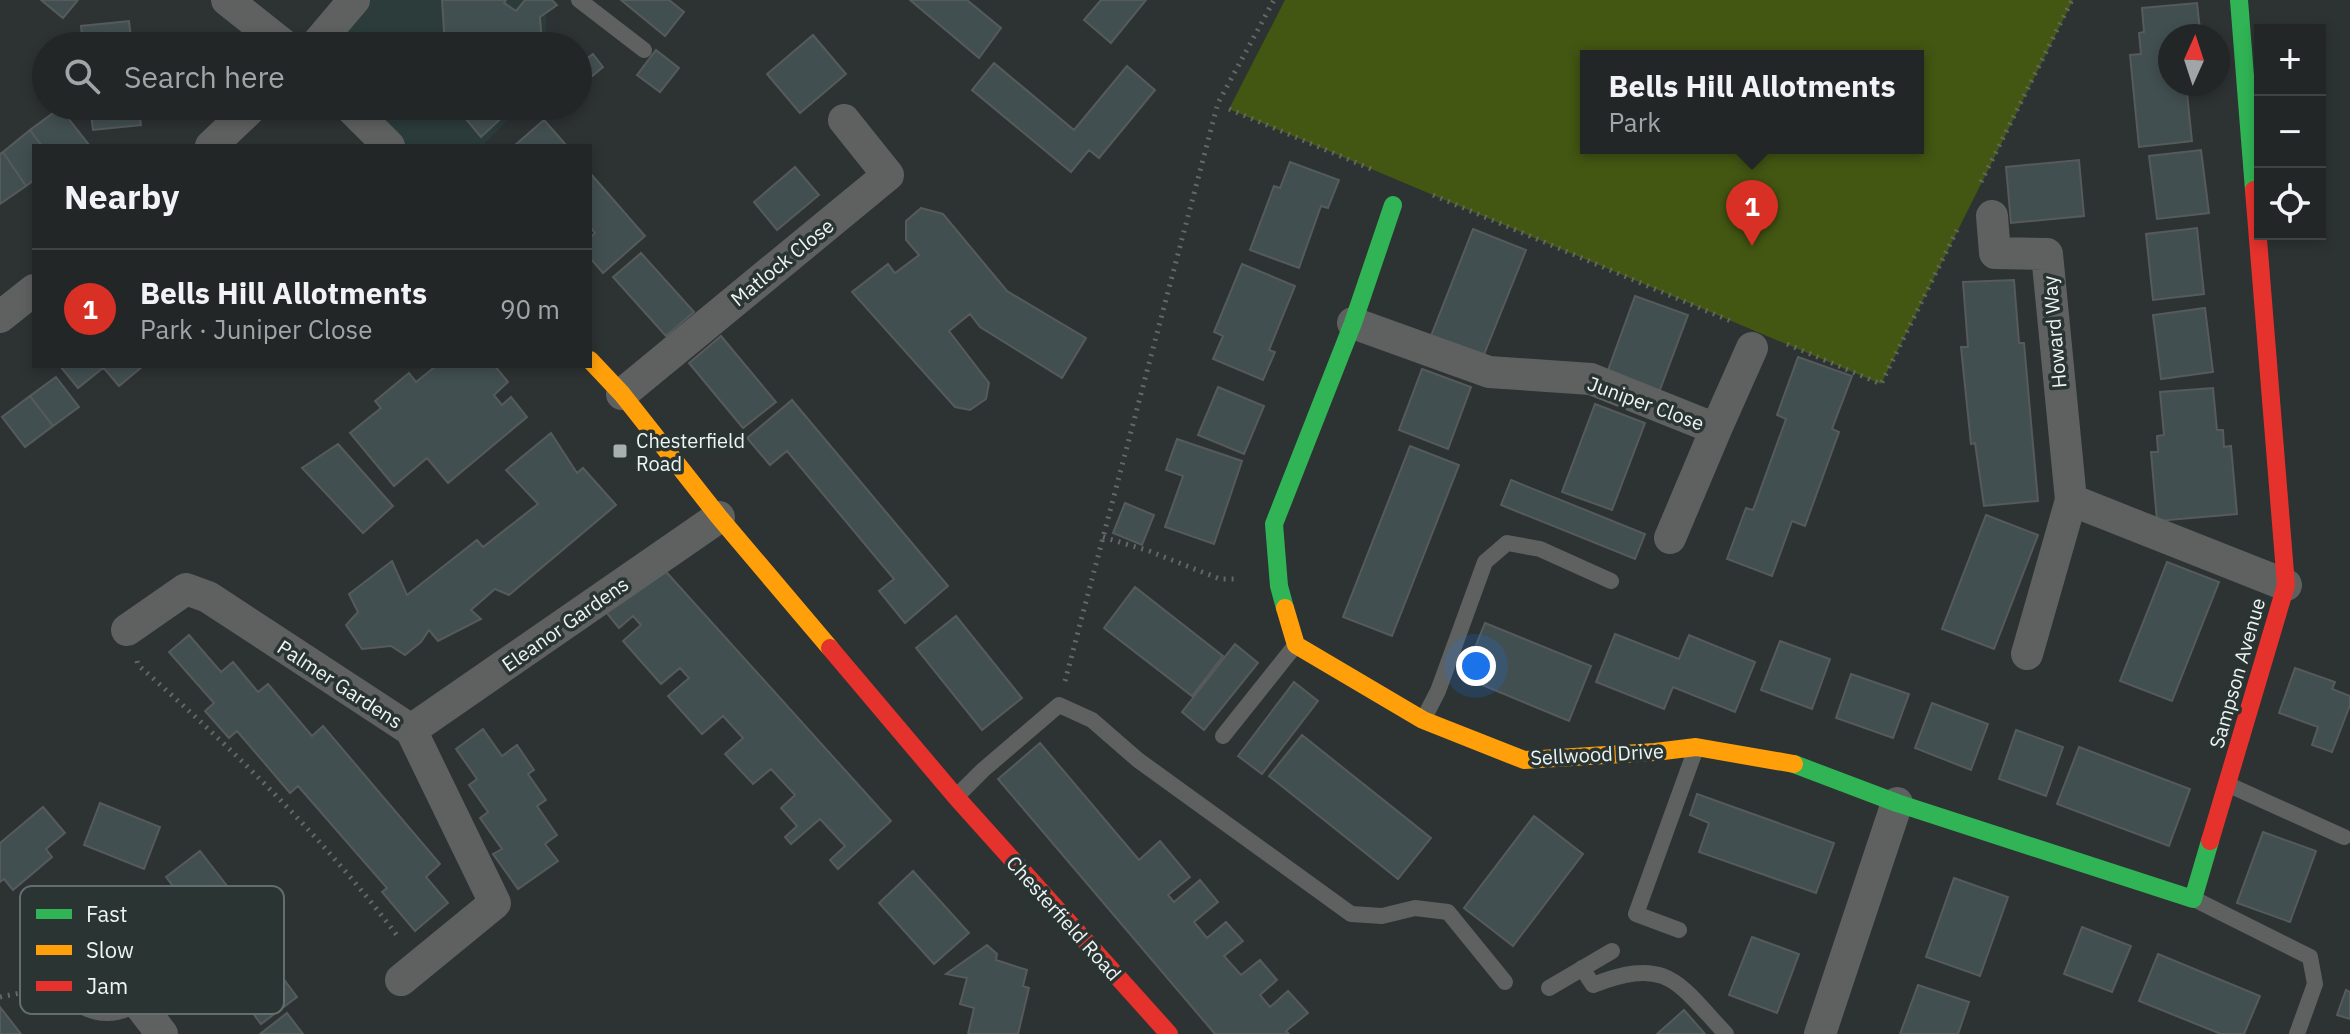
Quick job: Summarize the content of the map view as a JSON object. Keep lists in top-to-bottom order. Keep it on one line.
{"streets":{"street":["Matlock Close","Howard Way","Juniper Close","Eleanor Gardens","Sampson Avenue","Palmer Gardens","Sellwood Drive","Chesterfield Road"]},"crossings":[["Matlock Close","Chesterfield Road"],["Eleanor Gardens","Palmer Gardens"],["Eleanor Gardens","Chesterfield Road"]],"places":{"transit":["Chesterfield Road"]},"legend":["Fast","Slow","Jam"],"north":"top","page":{"map_buttons":["+","−"],"search":"Search here","popup":["Bells Hill Allotments","Park"],"heading":"Nearby","pins":"1","list":[{"mark":"1","name":"Bells Hill Allotments","note":"Park · Juniper Close","value":"90 m"}]}}
